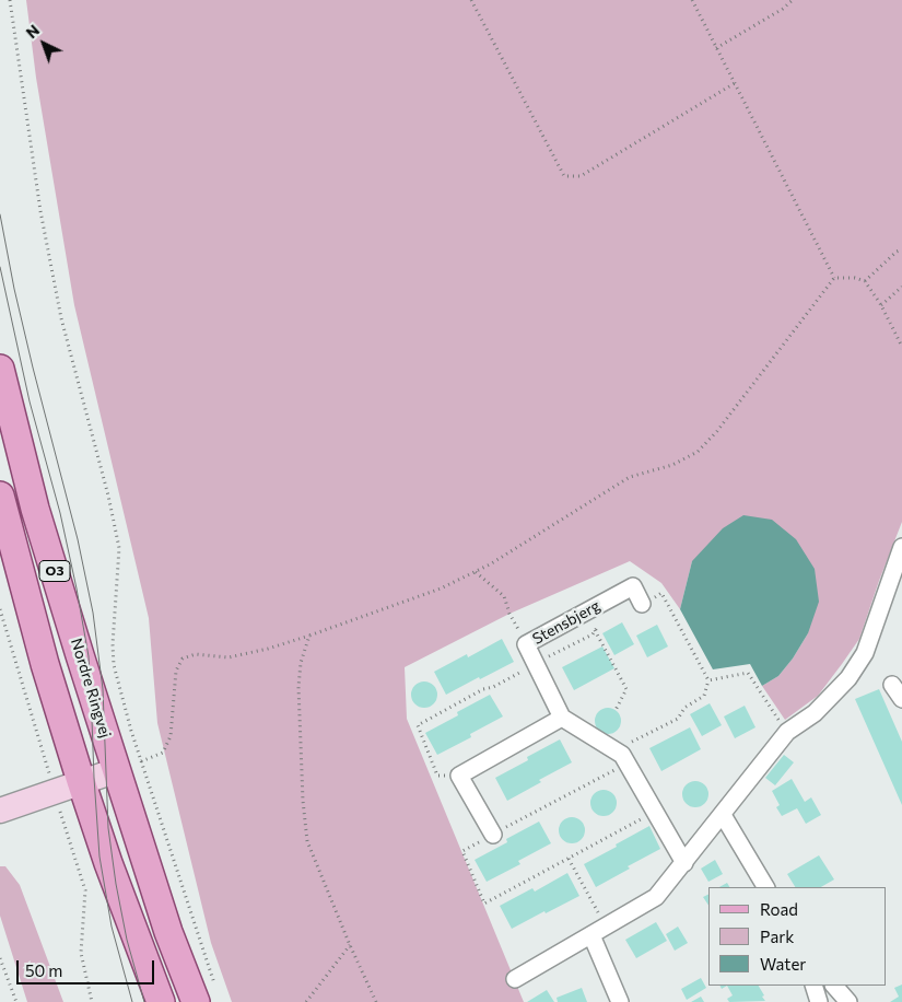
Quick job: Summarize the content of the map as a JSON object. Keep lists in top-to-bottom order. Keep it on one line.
{"streets":{"main road":["O3","Nordre Ringvej"],"street":["Stensbjerg"]},"legend":["Road","Park","Water"],"scale_bar":"50 m","north":"top left"}
